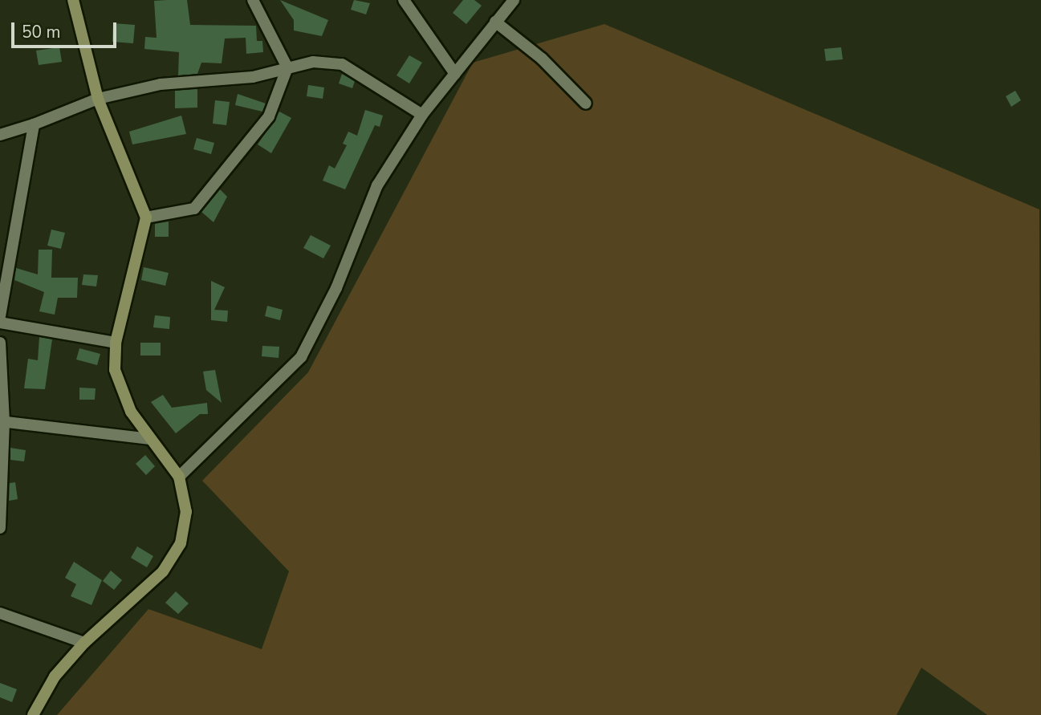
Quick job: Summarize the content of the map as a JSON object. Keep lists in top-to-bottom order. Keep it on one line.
{"scale_bar":"50 m"}
